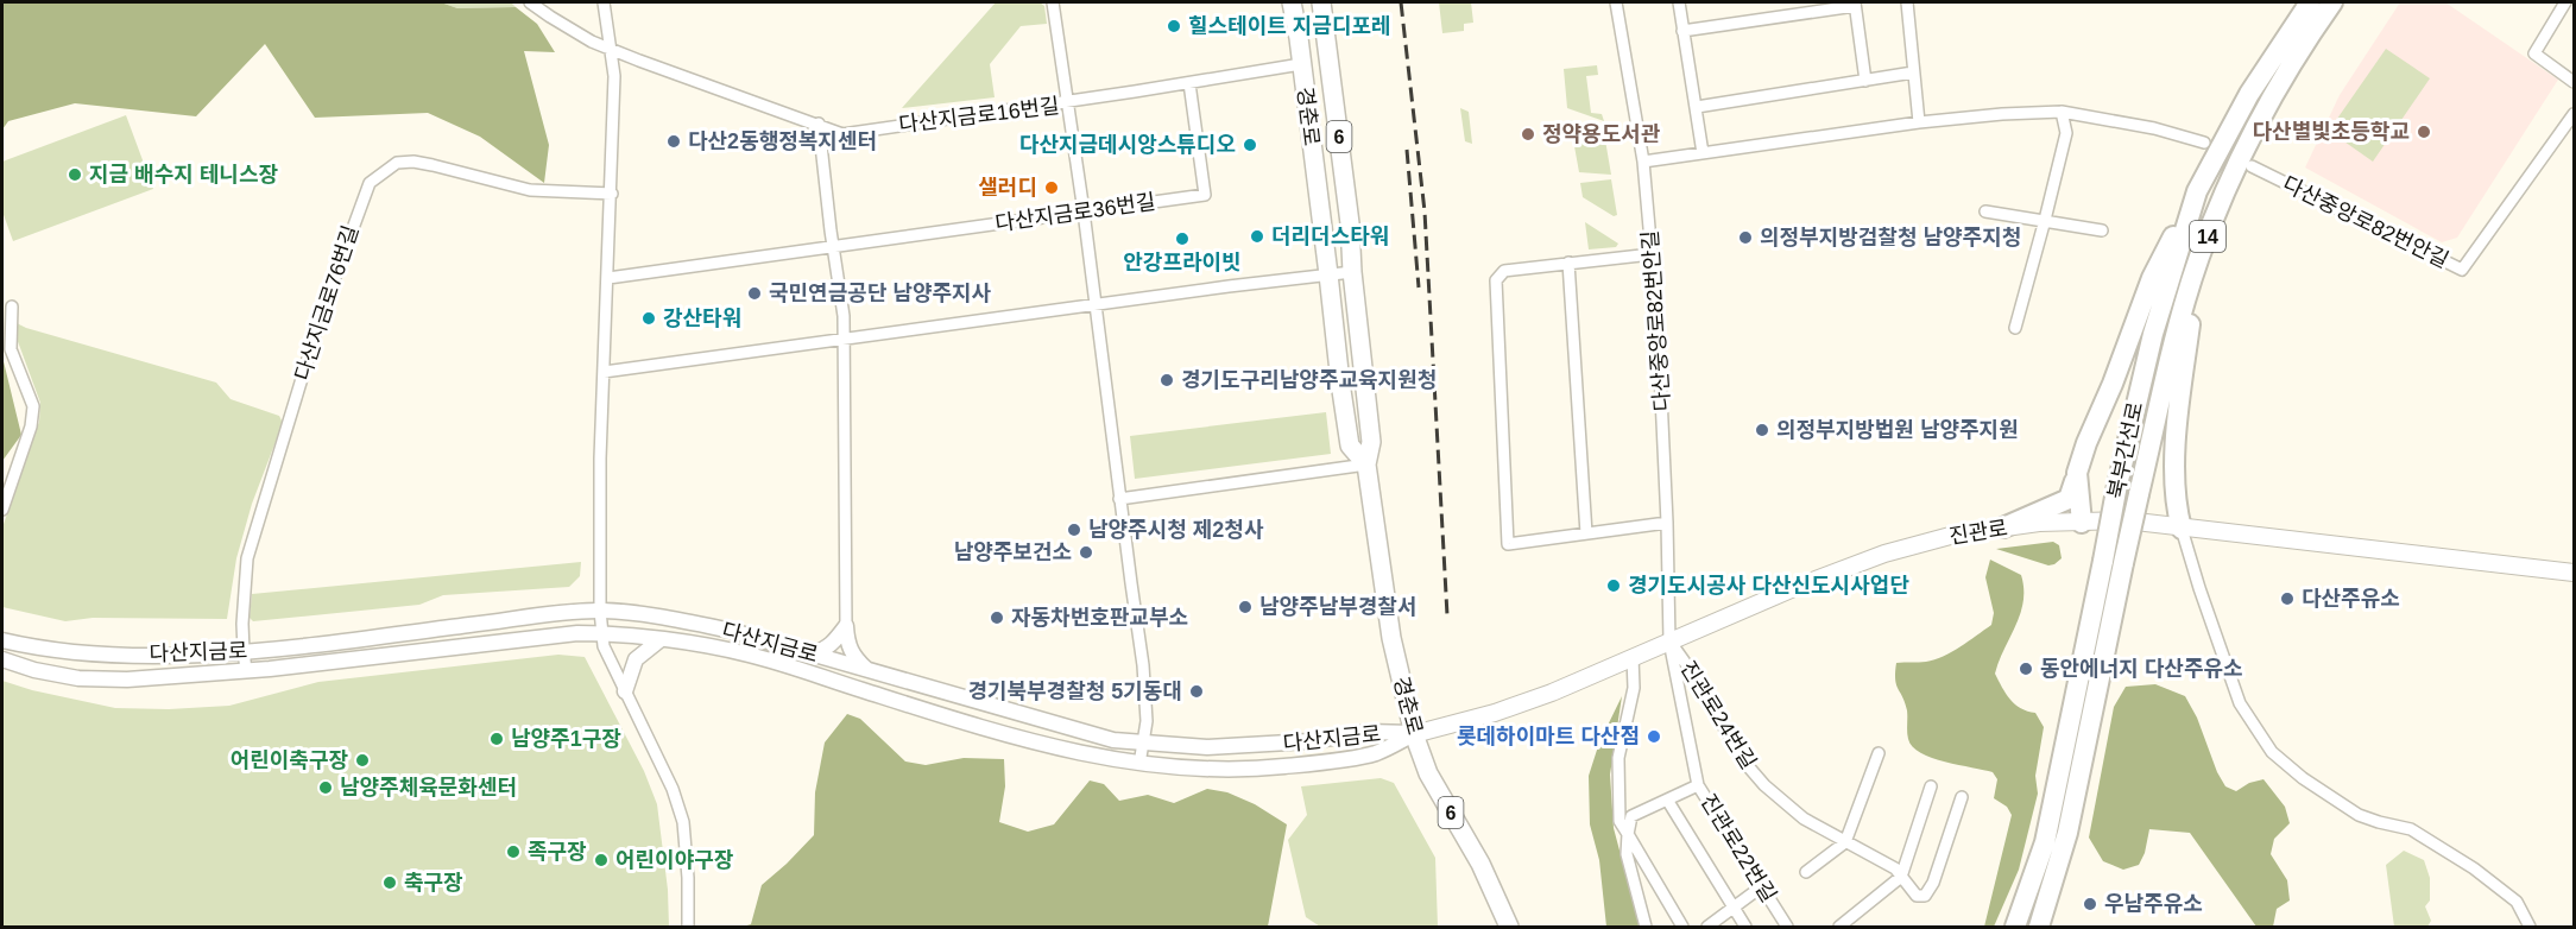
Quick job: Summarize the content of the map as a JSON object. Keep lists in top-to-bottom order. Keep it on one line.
{"streets":{"highway":["14","북부간선로"],"main road":["경춘로","6","진관로"],"street":["다산지금로16번길","다산지금로36번길","다산중앙로82번안길","다산지금로76번길","다산지금로","진관로24번길","진관로22번길"]},"crossings":[["다산지금로16번길","다산지금로36번길"],["다산지금로16번길","다산지금로"],["경춘로","진관로"],["경춘로","다산지금로"],["다산중앙로82번안길","진관로"],["다산중앙로82번안길","진관로24번길"],["다산중앙로82번안길","진관로22번길"],["다산지금로76번길","다산지금로"],["진관로","다산지금로"],["진관로","진관로24번길"],["진관로","진관로22번길"],["진관로24번길","진관로22번길"]],"places":["힐스테이트 지금디포레","다산별빛초등학교","정약용도서관","다산2동행정복지센터","다산지금데시앙스튜디오","지금 배수지 테니스장","샐러디","더리더스타워","의정부지방검찰청 남양주지청","안강프라이빗","국민연금공단 남양주지사","강산타워","경기도구리남양주교육지원청","의정부지방법원 남양주지원","남양주시청 제2청사","남양주보건소","경기도시공사 다산신도시사업단","다산주유소","남양주남부경찰서","자동차번호판교부소","동안에너지 다산주유소","경기북부경찰청 5기동대","롯데하이마트 다산점","남양주1구장","어린이축구장","남양주체육문화센터","족구장","어린이야구장","축구장","우남주유소"]}
